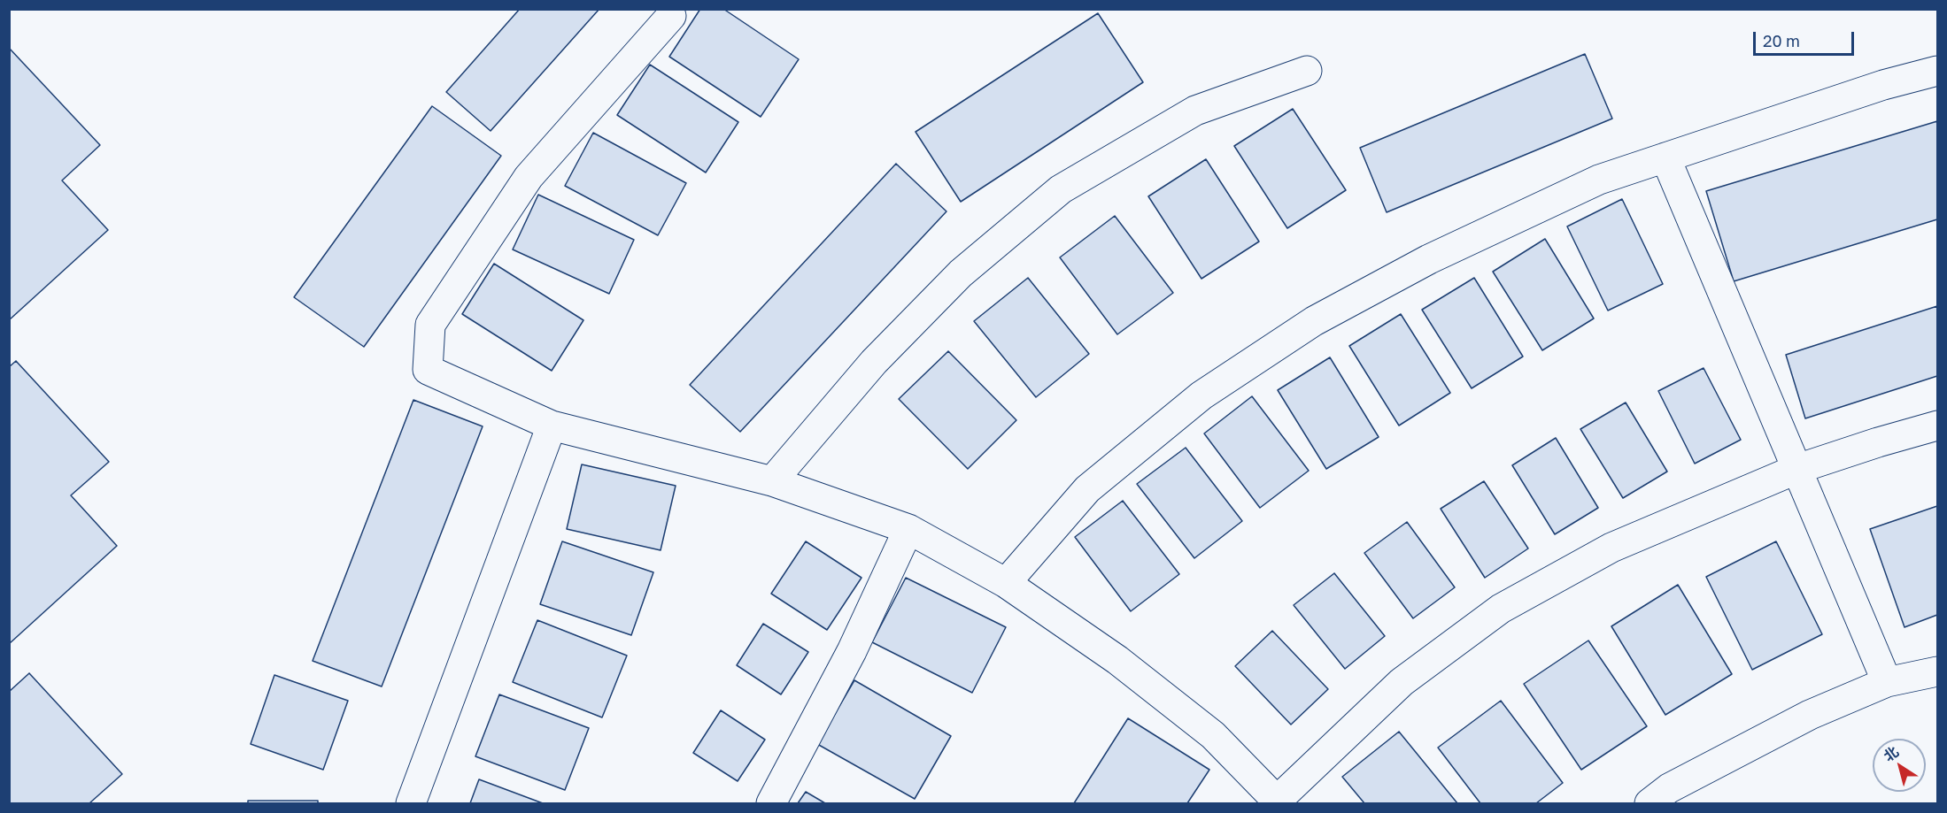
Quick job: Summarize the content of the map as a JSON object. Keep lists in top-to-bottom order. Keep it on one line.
{"scale_bar":"20 m","north":"top left"}
